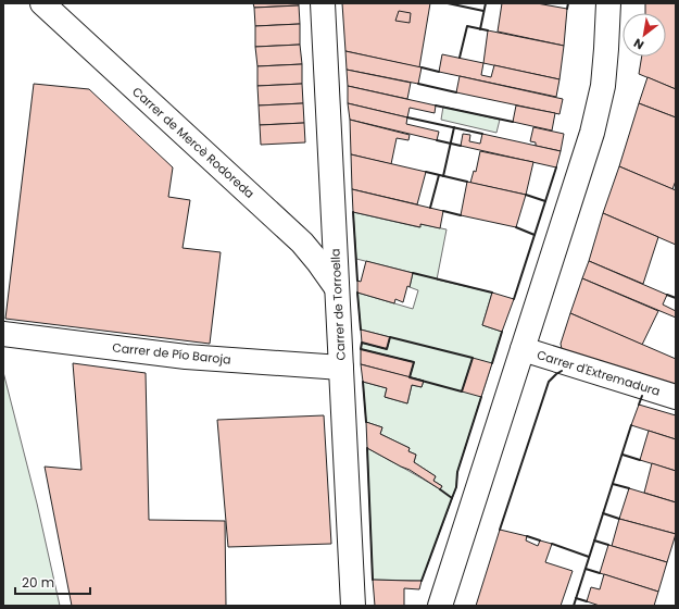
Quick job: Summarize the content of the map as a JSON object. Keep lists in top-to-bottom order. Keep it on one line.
{"streets":{"street":["Carrer de Mercè Rodoreda","Carrer de Torroella","Carrer de Pío Baroja","Carrer d'Extremadura"]},"crossings":[["Carrer de Mercè Rodoreda","Carrer de Torroella"],["Carrer de Torroella","Carrer de Pío Baroja"]],"scale_bar":"20 m","north":"bottom left"}
